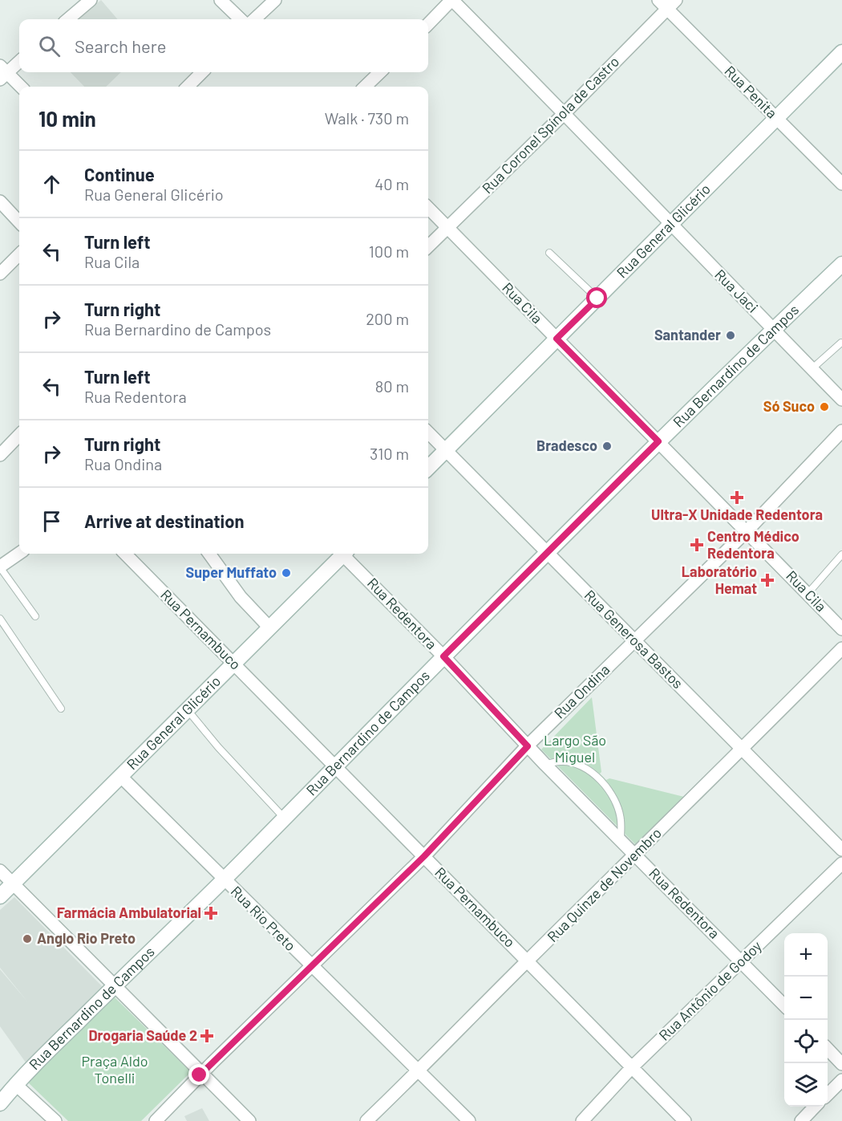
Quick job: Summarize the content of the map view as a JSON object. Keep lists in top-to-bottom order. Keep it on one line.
{"streets":{"street":["Rua Penita","Rua Coronel Spínola de Castro","Rua General Glicério","Rua Jaci","Rua Cila","Rua Bernardino de Campos","Rua Redentora","Rua Pernambuco","Rua Generosa Bastos","Rua Ondina","Rua Quinze de Novembro","Rua Rio Preto","Rua Antônio de Godoy"]},"crossings":[["Rua Penita","Rua Coronel Spínola de Castro"],["Rua Penita","Rua General Glicério"],["Rua Coronel Spínola de Castro","Rua Jaci"],["Rua Coronel Spínola de Castro","Rua Cila"],["Rua General Glicério","Rua Jaci"],["Rua General Glicério","Rua Cila"],["Rua General Glicério","Rua Pernambuco"],["Rua General Glicério","Rua Generosa Bastos"],["Rua General Glicério","Rua Rio Preto"],["Rua Jaci","Rua Bernardino de Campos"],["Rua Cila","Rua Bernardino de Campos"],["Rua Cila","Rua Ondina"],["Rua Bernardino de Campos","Rua Redentora"],["Rua Bernardino de Campos","Rua Pernambuco"],["Rua Bernardino de Campos","Rua Generosa Bastos"],["Rua Bernardino de Campos","Rua Rio Preto"],["Rua Redentora","Rua Ondina"],["Rua Redentora","Rua Quinze de Novembro"],["Rua Redentora","Rua Antônio de Godoy"],["Rua Pernambuco","Rua Ondina"],["Rua Pernambuco","Rua Quinze de Novembro"],["Rua Pernambuco","Rua Antônio de Godoy"],["Rua Generosa Bastos","Rua Ondina"],["Rua Generosa Bastos","Rua Quinze de Novembro"],["Rua Ondina","Rua Rio Preto"],["Rua Quinze de Novembro","Rua Rio Preto"]],"parks":["Largo São Miguel","Praça Aldo Tonelli"],"places":{"other":["Santander","Só Suco","Bradesco","Super Muffato","Anglo Rio Preto"],"health":["Ultra-X Unidade Redentora","Centro Médico Redentora","Laboratório Hemat","Farmácia Ambulatorial","Drogaria Saúde 2"]},"page":{"search":"Search here","heading":["10 min","Walk · 730 m"],"list":[["Continue","Rua General Glicério","40 m"],["Turn left","Rua Cila","100 m"],["Turn right","Rua Bernardino de Campos","200 m"],["Turn left","Rua Redentora","80 m"],["Turn right","Rua Ondina","310 m"],"Arrive at destination"],"map_buttons":["+","−"]}}
